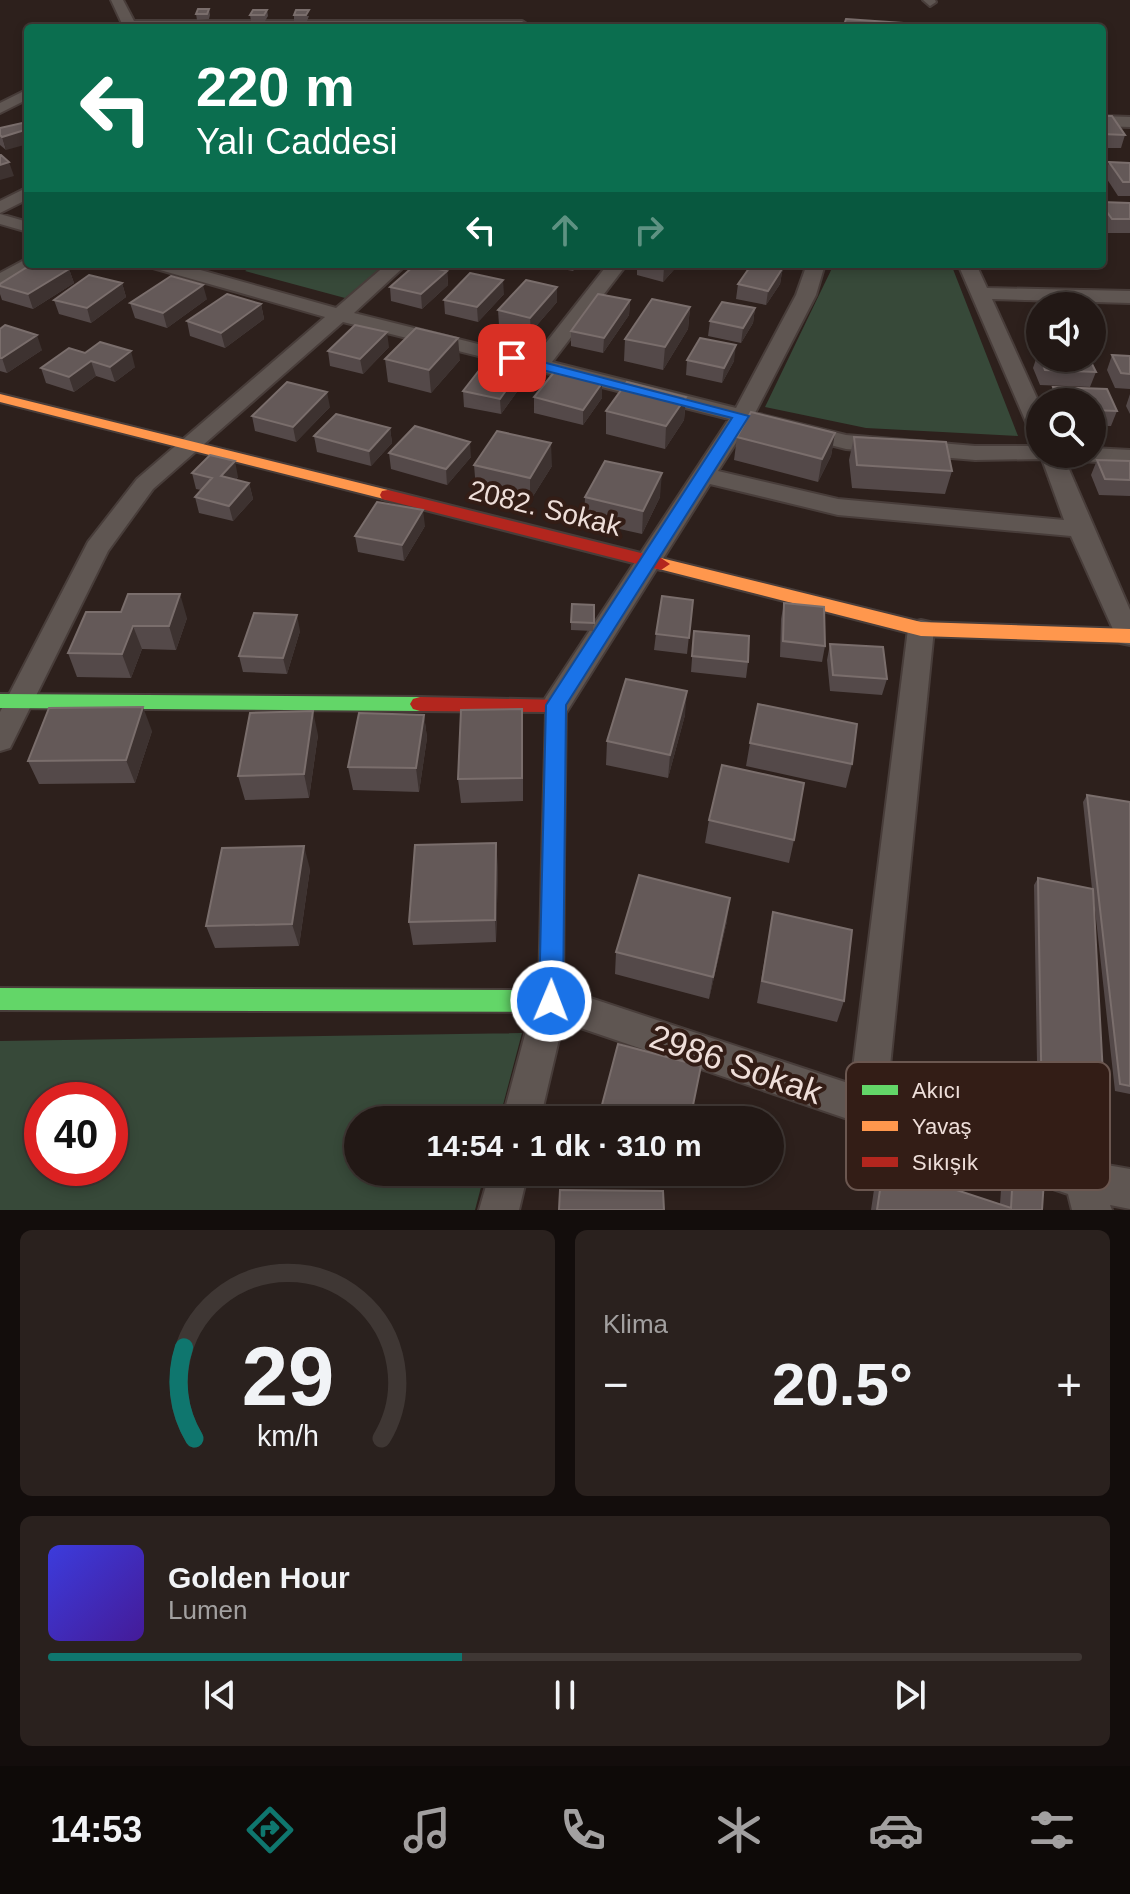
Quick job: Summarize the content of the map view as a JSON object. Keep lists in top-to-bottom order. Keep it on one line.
{"streets":{"street":["2082. Sokak","2986 Sokak"]},"legend":["Akıcı","Yavaş","Sıkışık"],"page":{"turn":["220 m","Yalı Caddesi"],"limit":"40","trip":"14:54 · 1 dk · 310 m","tile":"Klima","heat":["−","20.5°","+"],"song":["Golden Hour","Lumen"],"tabs":"14:53","gauge":["29","km/h"]}}
